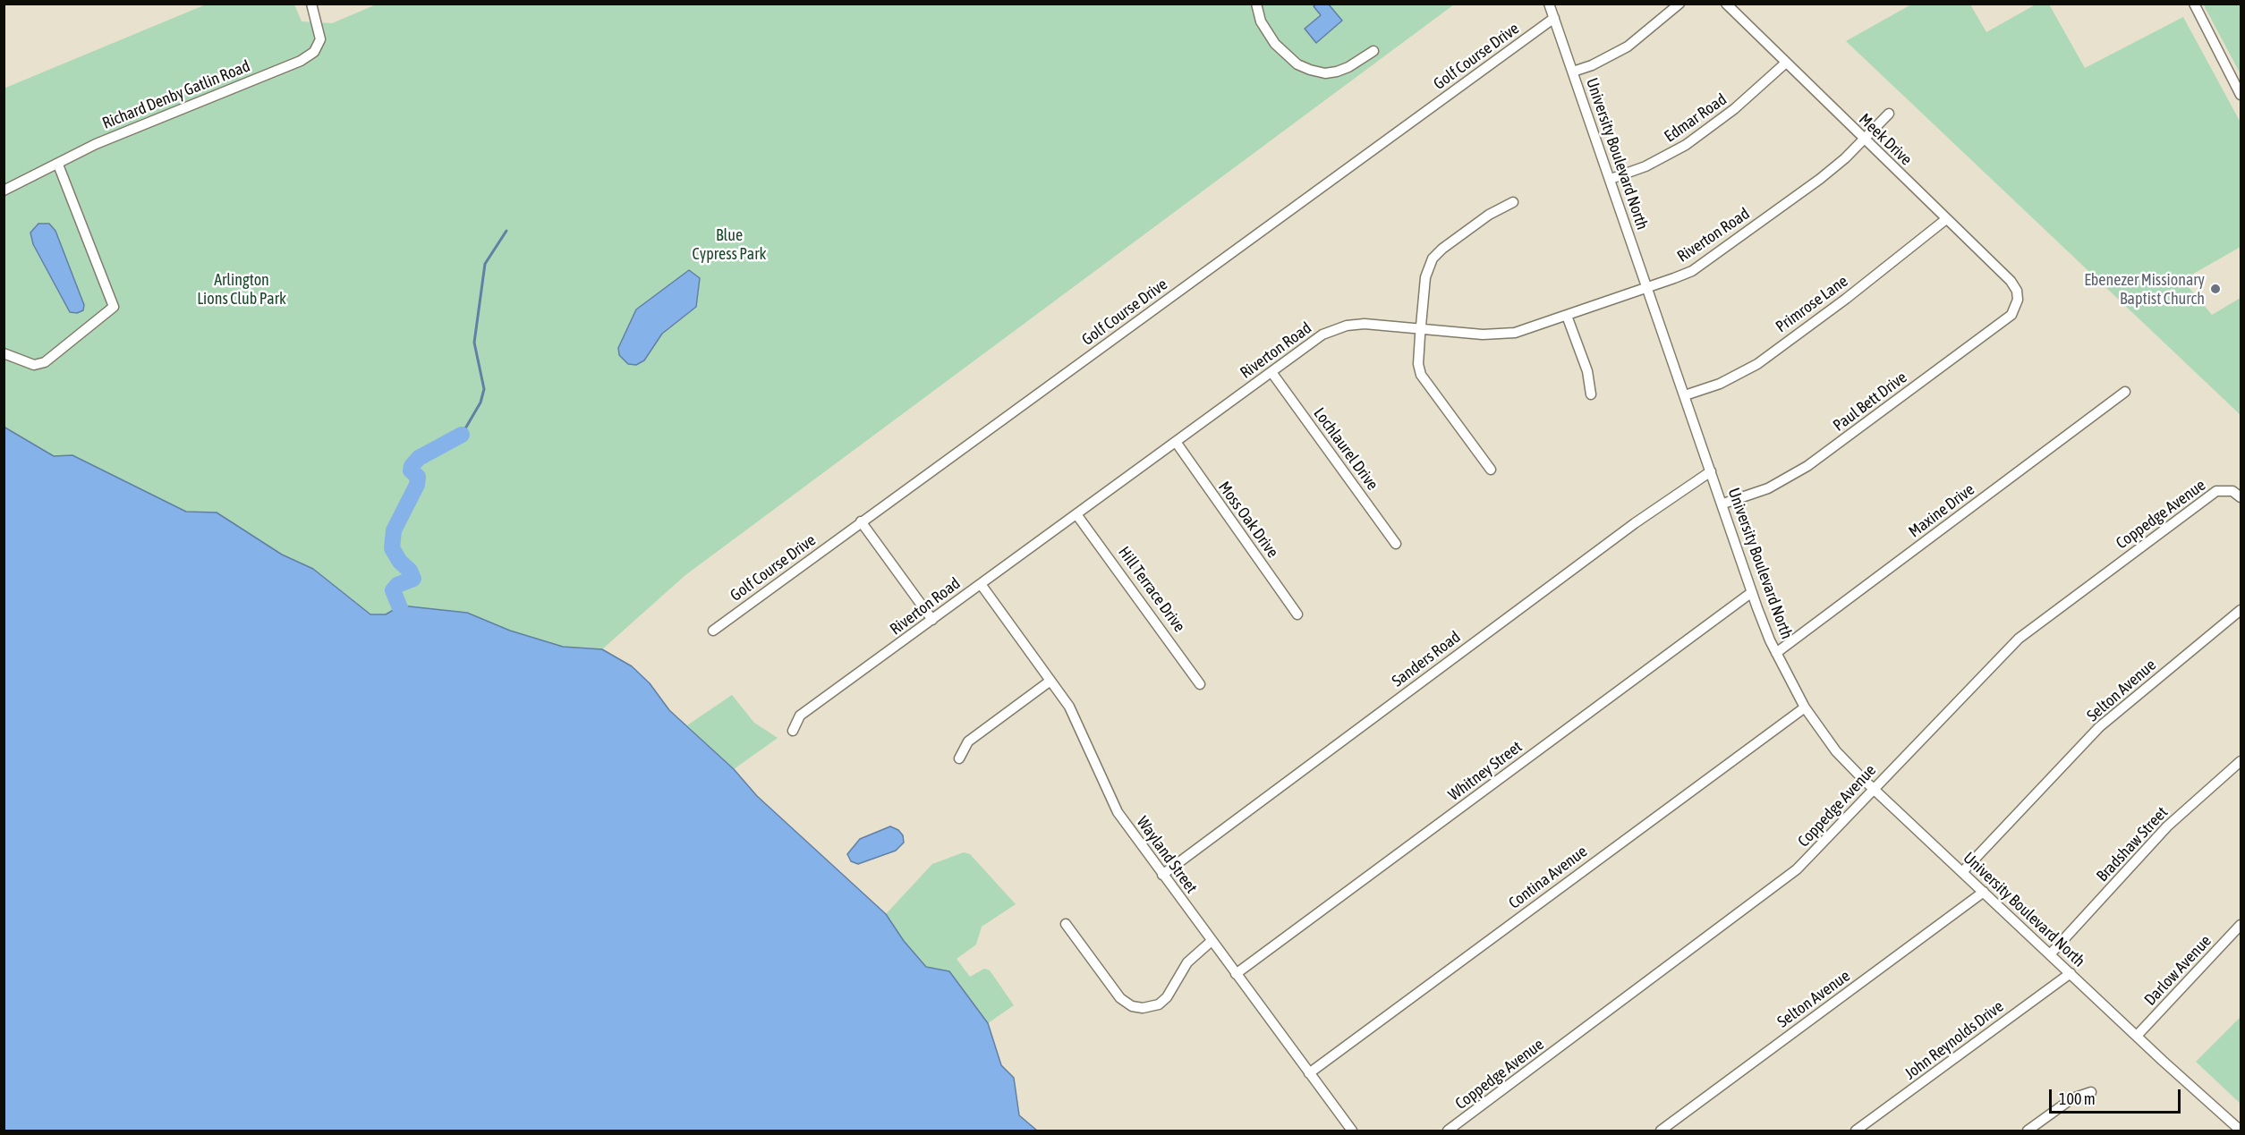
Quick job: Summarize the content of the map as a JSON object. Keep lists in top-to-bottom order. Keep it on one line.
{"streets":{"street":["Golf Course Drive","Richard Denby Gatlin Road","Edmar Road","Meek Drive","University Boulevard North","Riverton Road","Primrose Lane","Paul Bett Drive","Lochlaurel Drive","Maxine Drive","Coppedge Avenue","Moss Oak Drive","Hill Terrace Drive","Sanders Road","Selton Avenue","Whitney Street","Bradshaw Street","Wayland Street","Contina Avenue","Darlow Avenue","John Reynolds Drive"]},"crossings":[["Golf Course Drive","University Boulevard North"],["Edmar Road","Meek Drive"],["Edmar Road","University Boulevard North"],["Meek Drive","Riverton Road"],["Meek Drive","Primrose Lane"],["Meek Drive","Paul Bett Drive"],["University Boulevard North","Riverton Road"],["University Boulevard North","Primrose Lane"],["University Boulevard North","Paul Bett Drive"],["University Boulevard North","Maxine Drive"],["University Boulevard North","Coppedge Avenue"],["University Boulevard North","Sanders Road"],["University Boulevard North","Selton Avenue"],["University Boulevard North","Whitney Street"],["University Boulevard North","Bradshaw Street"],["University Boulevard North","Contina Avenue"],["University Boulevard North","Darlow Avenue"],["University Boulevard North","John Reynolds Drive"],["Riverton Road","Lochlaurel Drive"],["Riverton Road","Moss Oak Drive"],["Riverton Road","Hill Terrace Drive"],["Riverton Road","Wayland Street"],["Sanders Road","Wayland Street"],["Whitney Street","Wayland Street"],["Wayland Street","Contina Avenue"]],"parks":["Blue Cypress Park","Arlington Lions Club Park"],"places":["Ebenezer Missionary Baptist Church"],"scale_bar":"100 m"}
